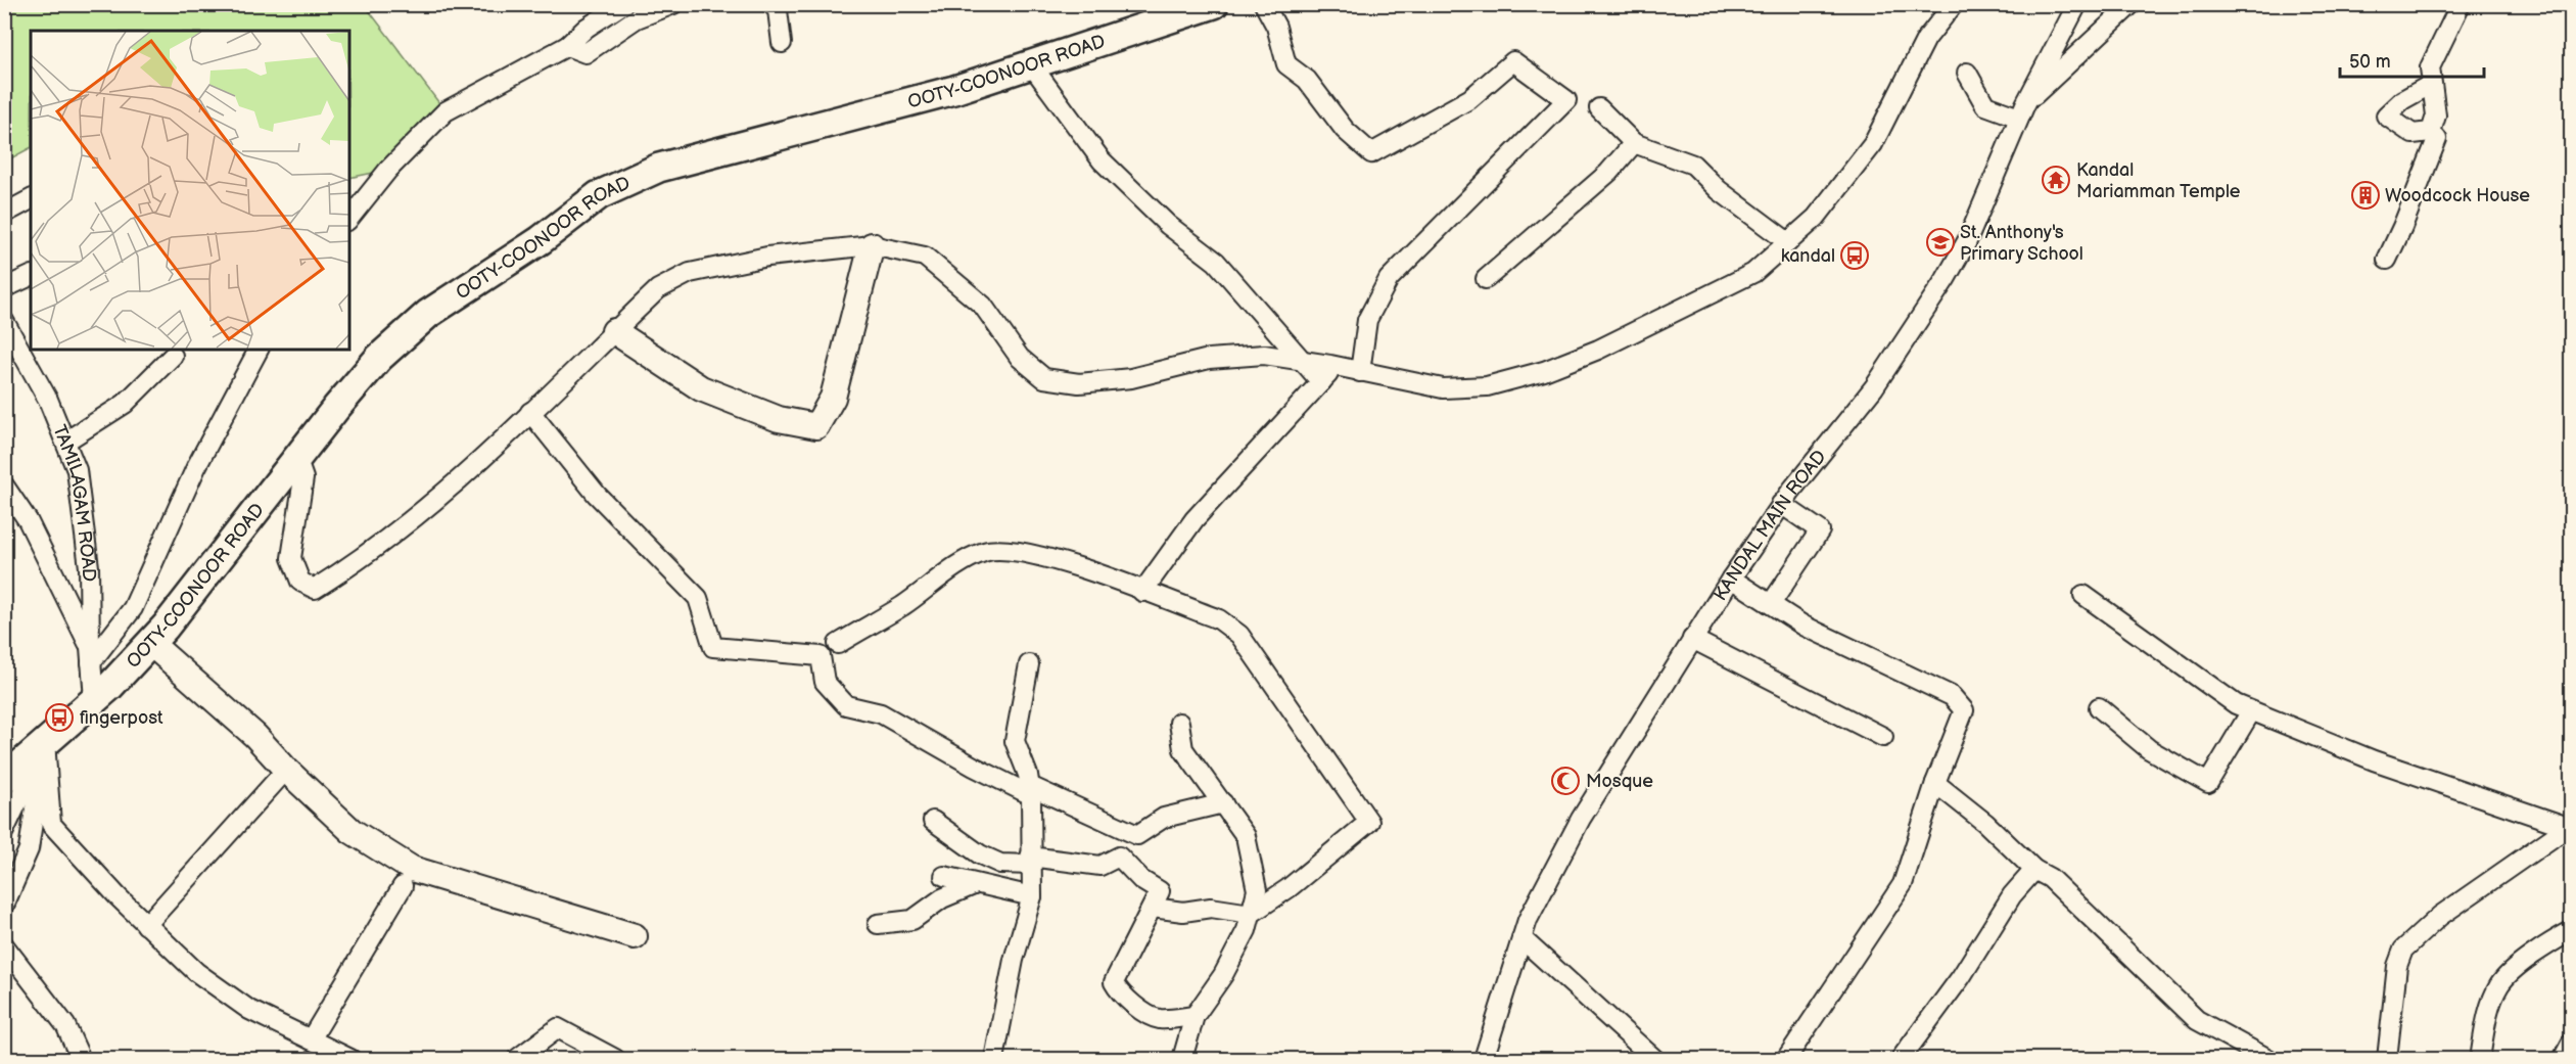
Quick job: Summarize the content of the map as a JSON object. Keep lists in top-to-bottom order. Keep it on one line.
{"streets":{"highway":["OOTY-COONOOR ROAD"],"street":["TAMILAGAM ROAD","KANDAL MAIN ROAD"]},"crossings":[["OOTY-COONOOR ROAD","TAMILAGAM ROAD"]],"places":{"temple":["Kandal Mariamman Temple"],"building":["Woodcock House"],"school or university":["St. Anthony's Primary School"],"bus stop":["kandal","fingerpost"],"mosque":["Mosque"]},"scale_bar":"50 m"}
